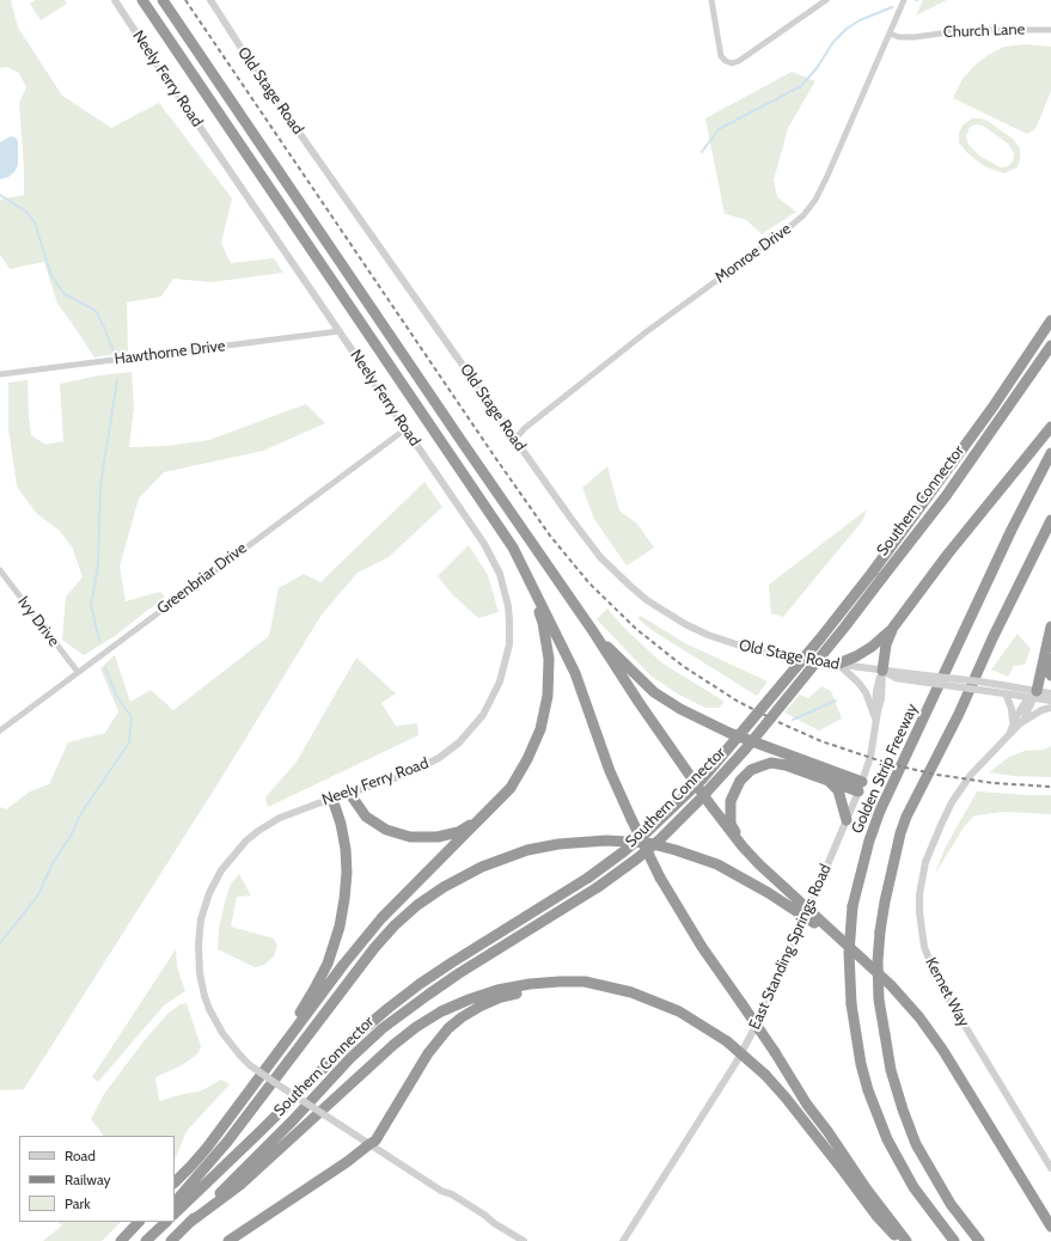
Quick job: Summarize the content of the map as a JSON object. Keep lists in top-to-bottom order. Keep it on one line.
{"streets":{"highway":["Southern Connector","Golden Strip Freeway"],"street":["Church Lane","Neely Ferry Road","Old Stage Road","Monroe Drive","Hawthorne Drive","Greenbriar Drive","Ivy Drive","East Standing Springs Road","Kemet Way"]},"crossings":[["Church Lane","Monroe Drive"],["Neely Ferry Road","Hawthorne Drive"],["Neely Ferry Road","Greenbriar Drive"],["Old Stage Road","Monroe Drive"],["Old Stage Road","East Standing Springs Road"],["Old Stage Road","Kemet Way"],["Greenbriar Drive","Ivy Drive"]],"legend":["Road","Railway","Park"]}
